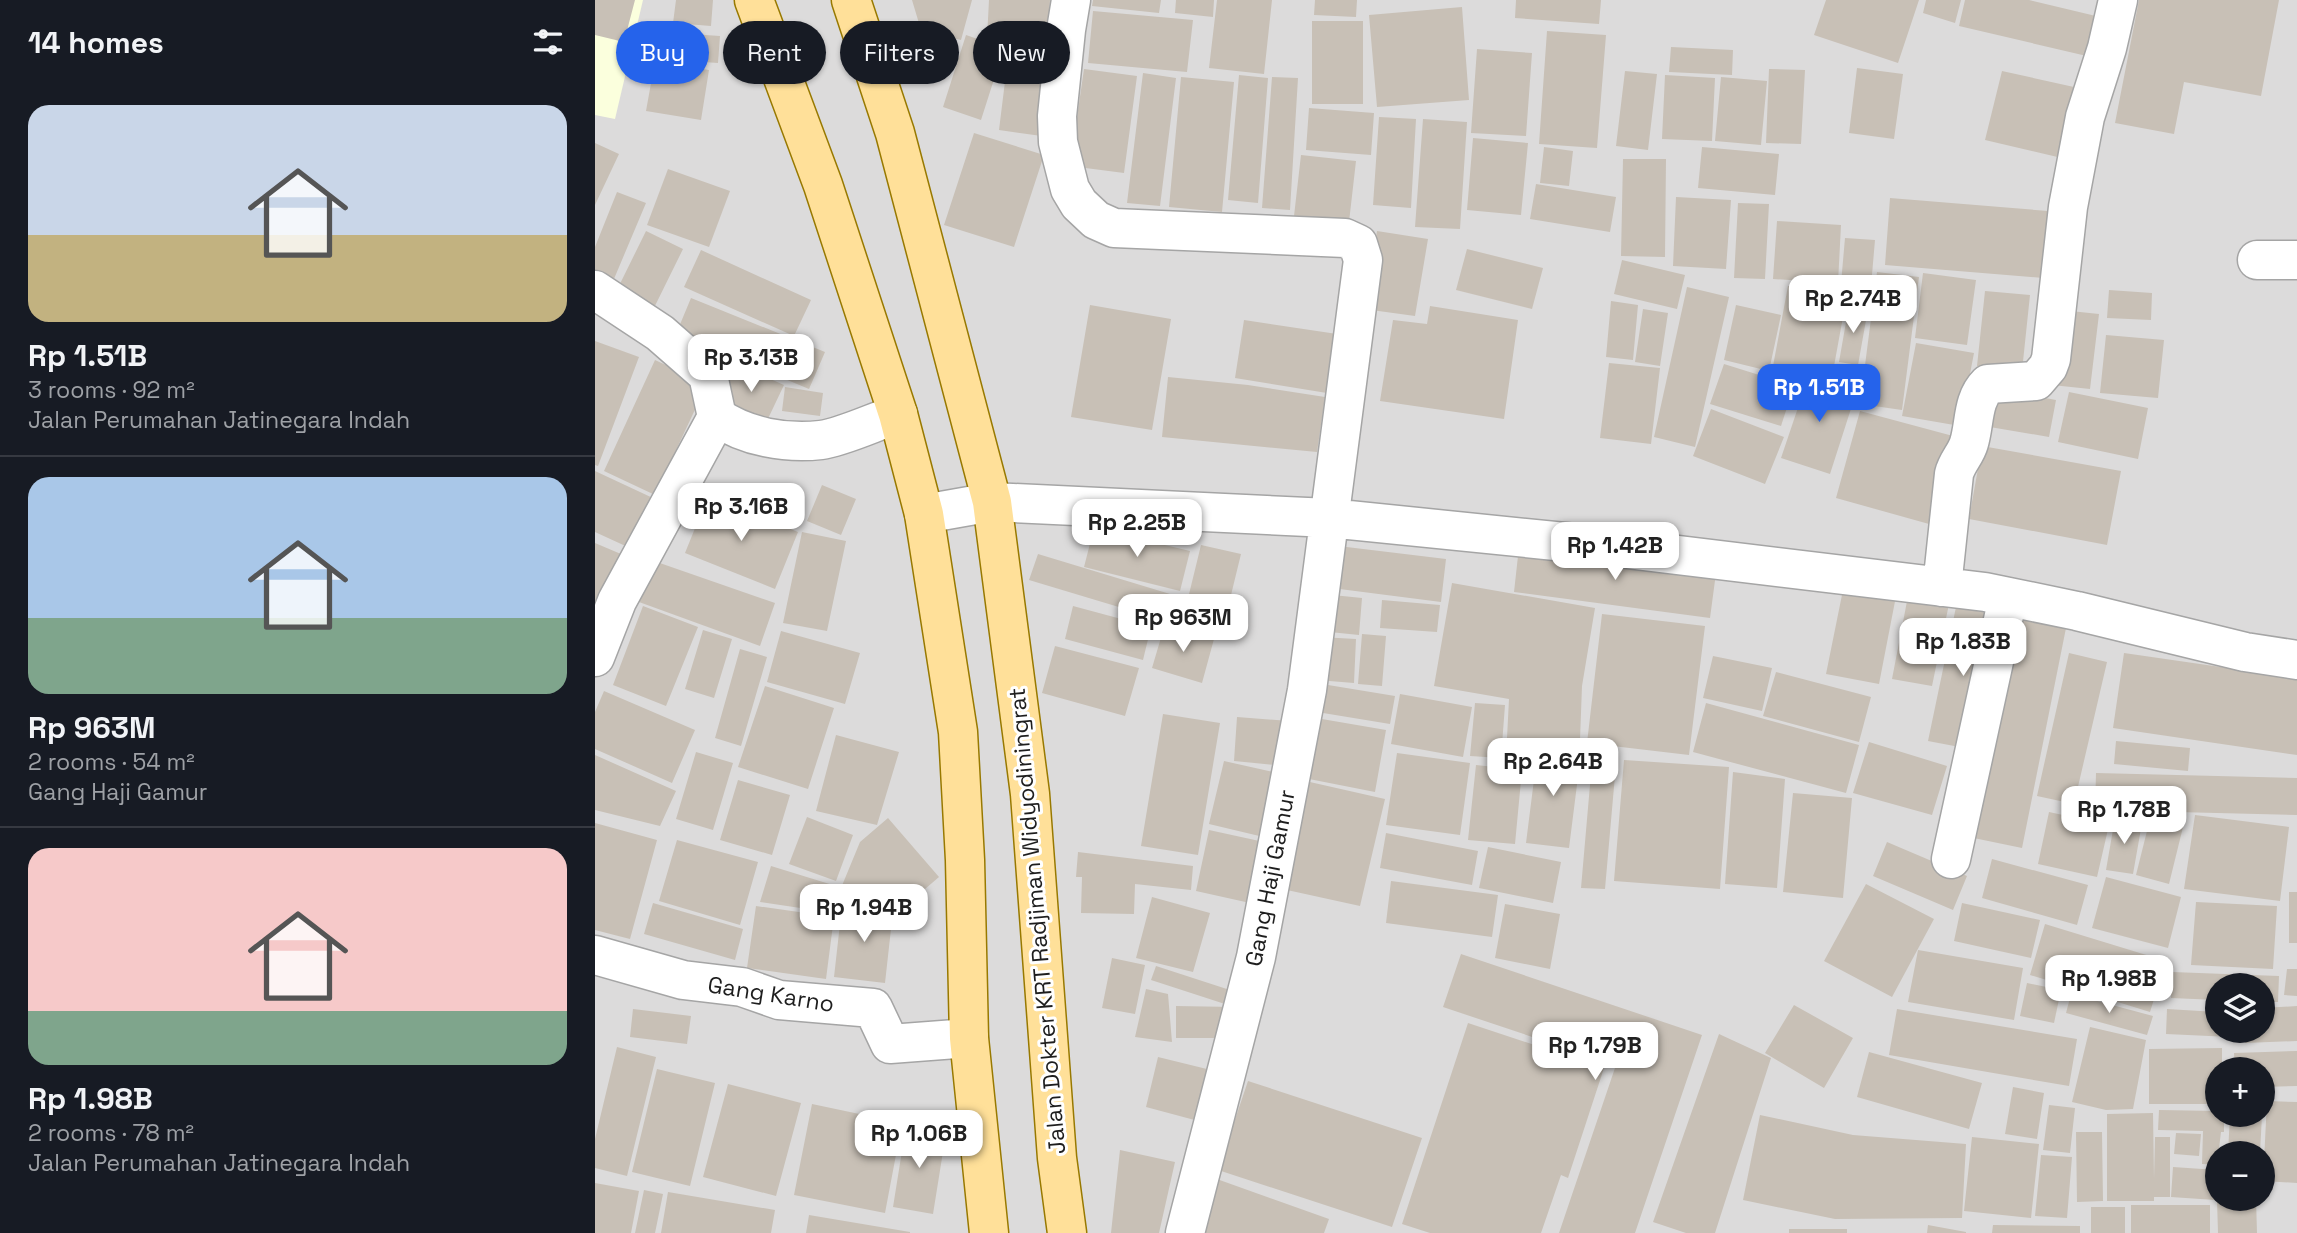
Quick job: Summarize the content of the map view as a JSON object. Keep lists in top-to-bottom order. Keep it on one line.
{"streets":{"main road":["Jalan Dokter KRT Radjiman Widyodiningrat"],"street":["Gang Haji Gamur","Gang Karno"]},"page":{"heading":"14 homes","chip":["Buy","Rent","Filters","New"],"list":[{"name":"Rp 1.51B","note":"3 rooms · 92 m² · Jalan Perumahan Jatinegara Indah"},{"name":"Rp 963M","note":"2 rooms · 54 m² · Gang Haji Gamur"},{"name":"Rp 1.98B","note":"2 rooms · 78 m² · Jalan Perumahan Jatinegara Indah"}],"price":["Rp 2.74B","Rp 3.13B","Rp 1.51B","Rp 3.16B","Rp 2.25B","Rp 1.42B","Rp 963M","Rp 1.83B","Rp 2.64B","Rp 1.78B","Rp 1.94B","Rp 1.98B","Rp 1.79B","Rp 1.06B"],"map_buttons":["+","−"]}}
